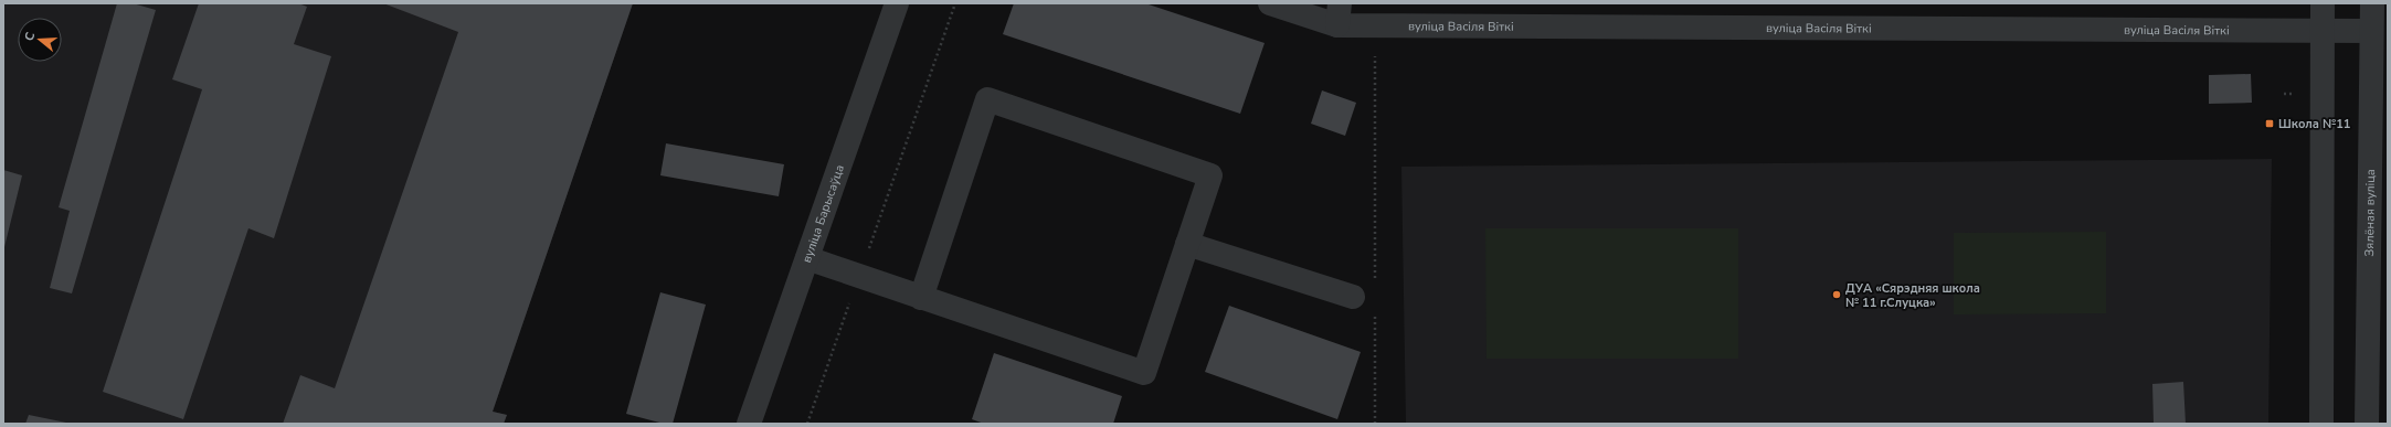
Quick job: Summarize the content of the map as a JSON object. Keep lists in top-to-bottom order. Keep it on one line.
{"streets":{"street":["вуліца Васіля Віткі","вуліца Барысаўца","Зялёная вуліца"]},"crossings":[["вуліца Васіля Віткі","Зялёная вуліца"]],"places":{"transit":["Школа №11"],"other":["ДУА «Сярэдняя школа № 11 г.Слуцка»"]},"north":"left"}
